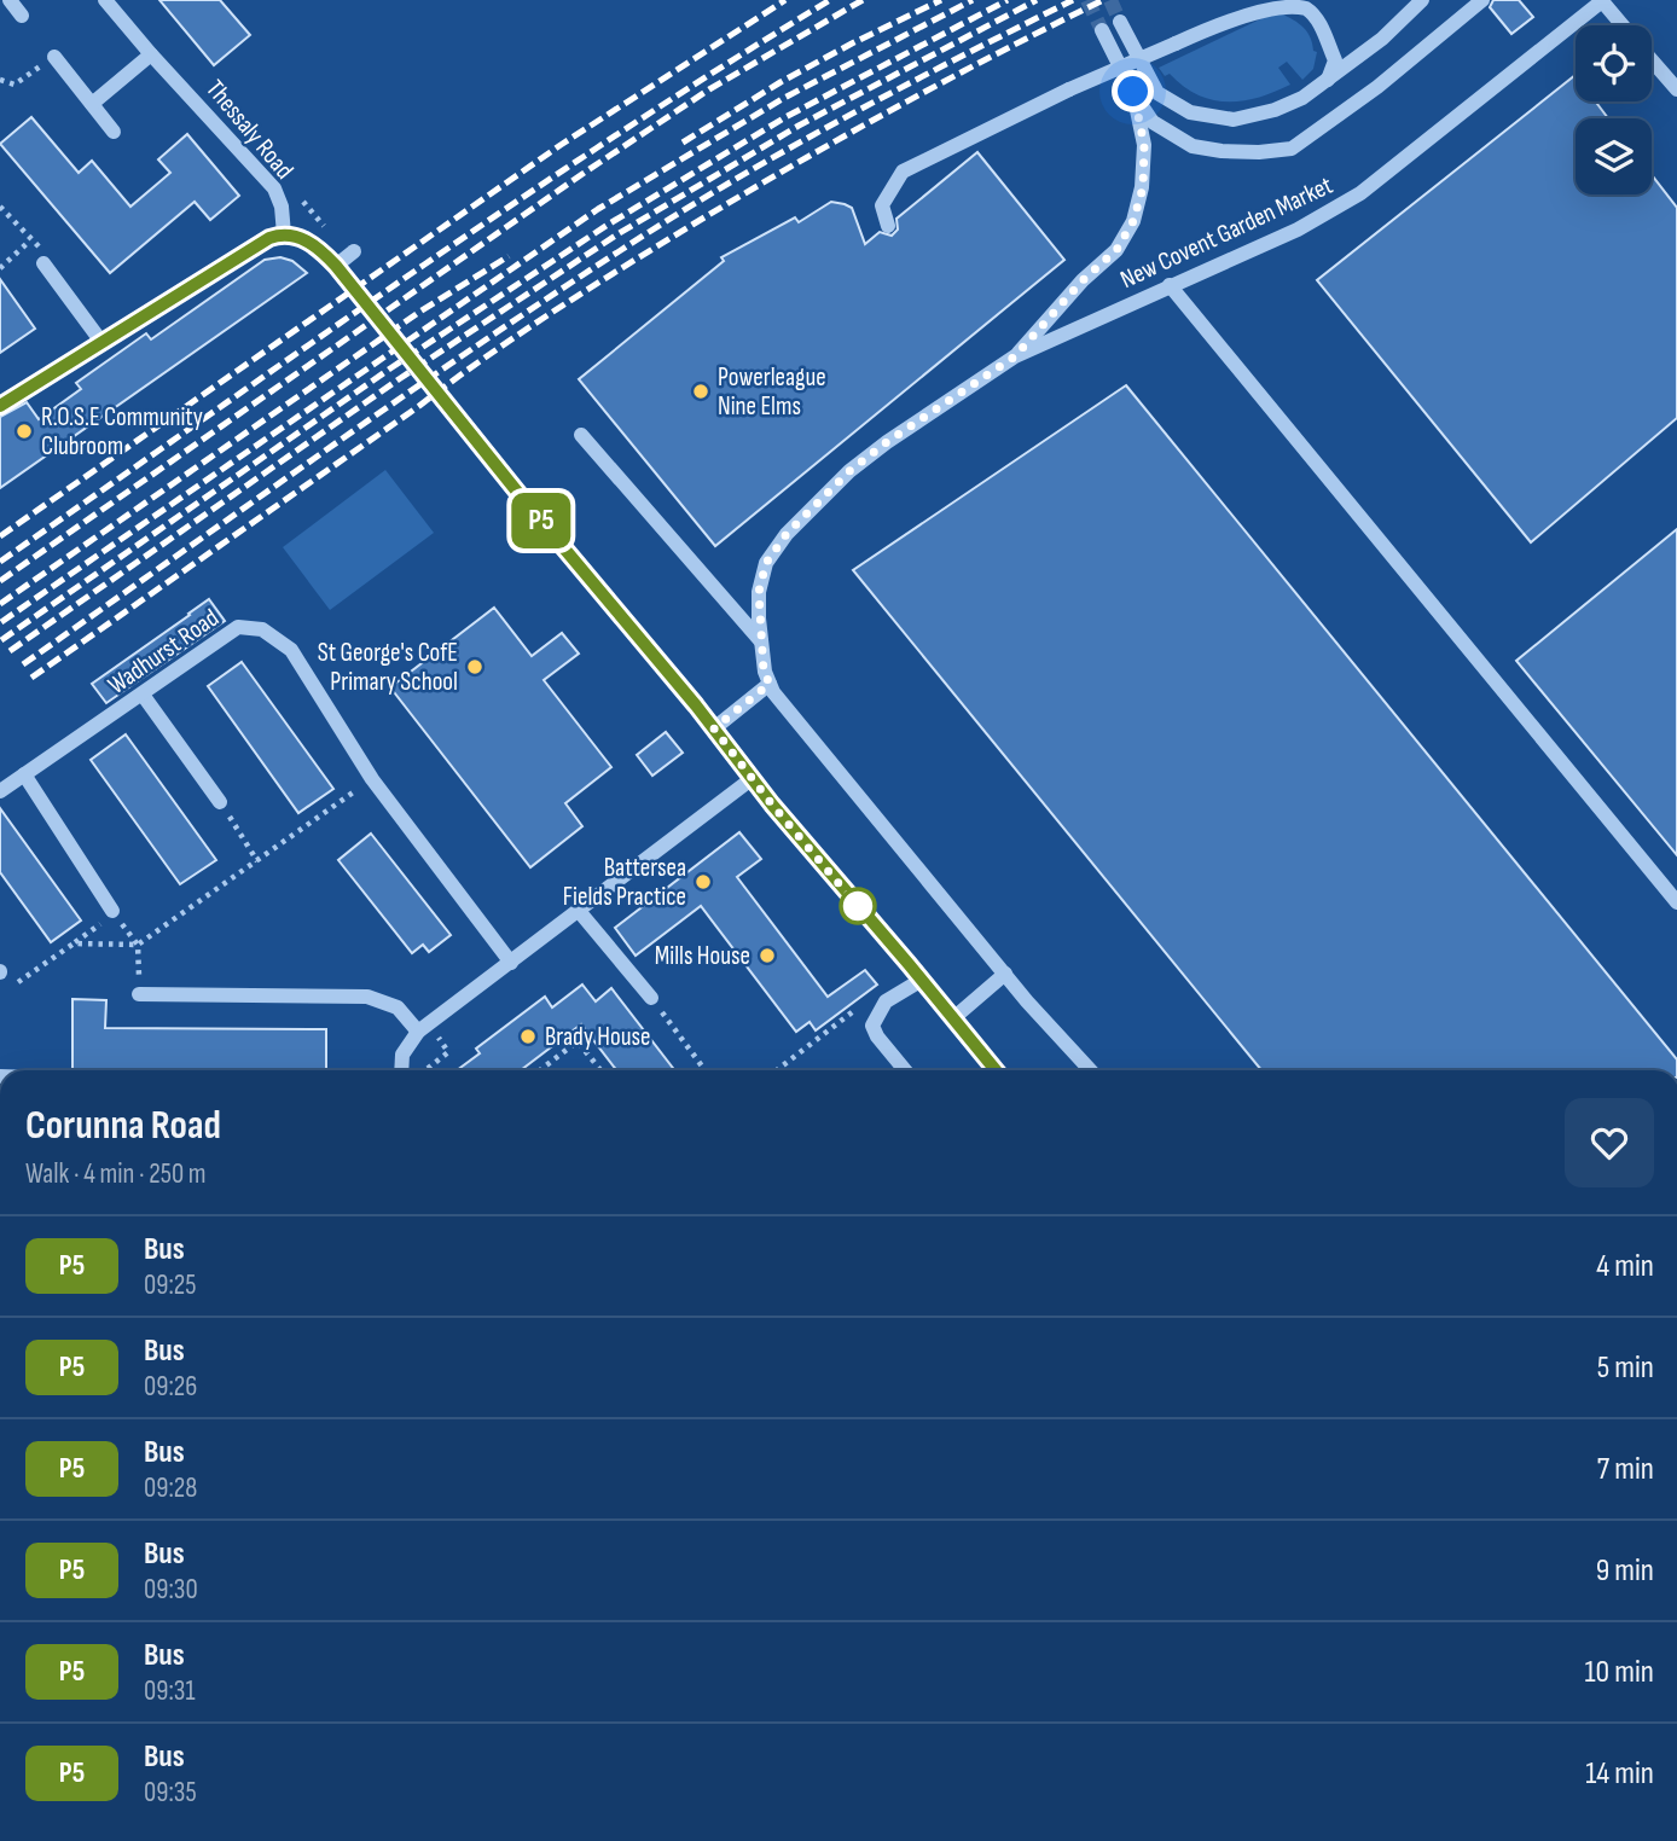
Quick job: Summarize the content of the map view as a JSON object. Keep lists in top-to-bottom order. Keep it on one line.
{"streets":{"street":["Thessaly Road","New Covent Garden Market","Wadhurst Road"]},"places":["Powerleague Nine Elms","R.O.S.E Community Clubroom","St George's CofE Primary School","Battersea Fields Practice","Mills House","Brady House"],"lines":["bus line P5"],"page":{"on_map":"P5","heading":["Corunna Road","Walk · 4 min · 250 m"],"list":[{"mark":"P5","name":"Bus","note":"09:25","value":"4 min"},{"mark":"P5","name":"Bus","note":"09:26","value":"5 min"},{"mark":"P5","name":"Bus","note":"09:28","value":"7 min"},{"mark":"P5","name":"Bus","note":"09:30","value":"9 min"},{"mark":"P5","name":"Bus","note":"09:31","value":"10 min"},{"mark":"P5","name":"Bus","note":"09:35","value":"14 min"}]}}
